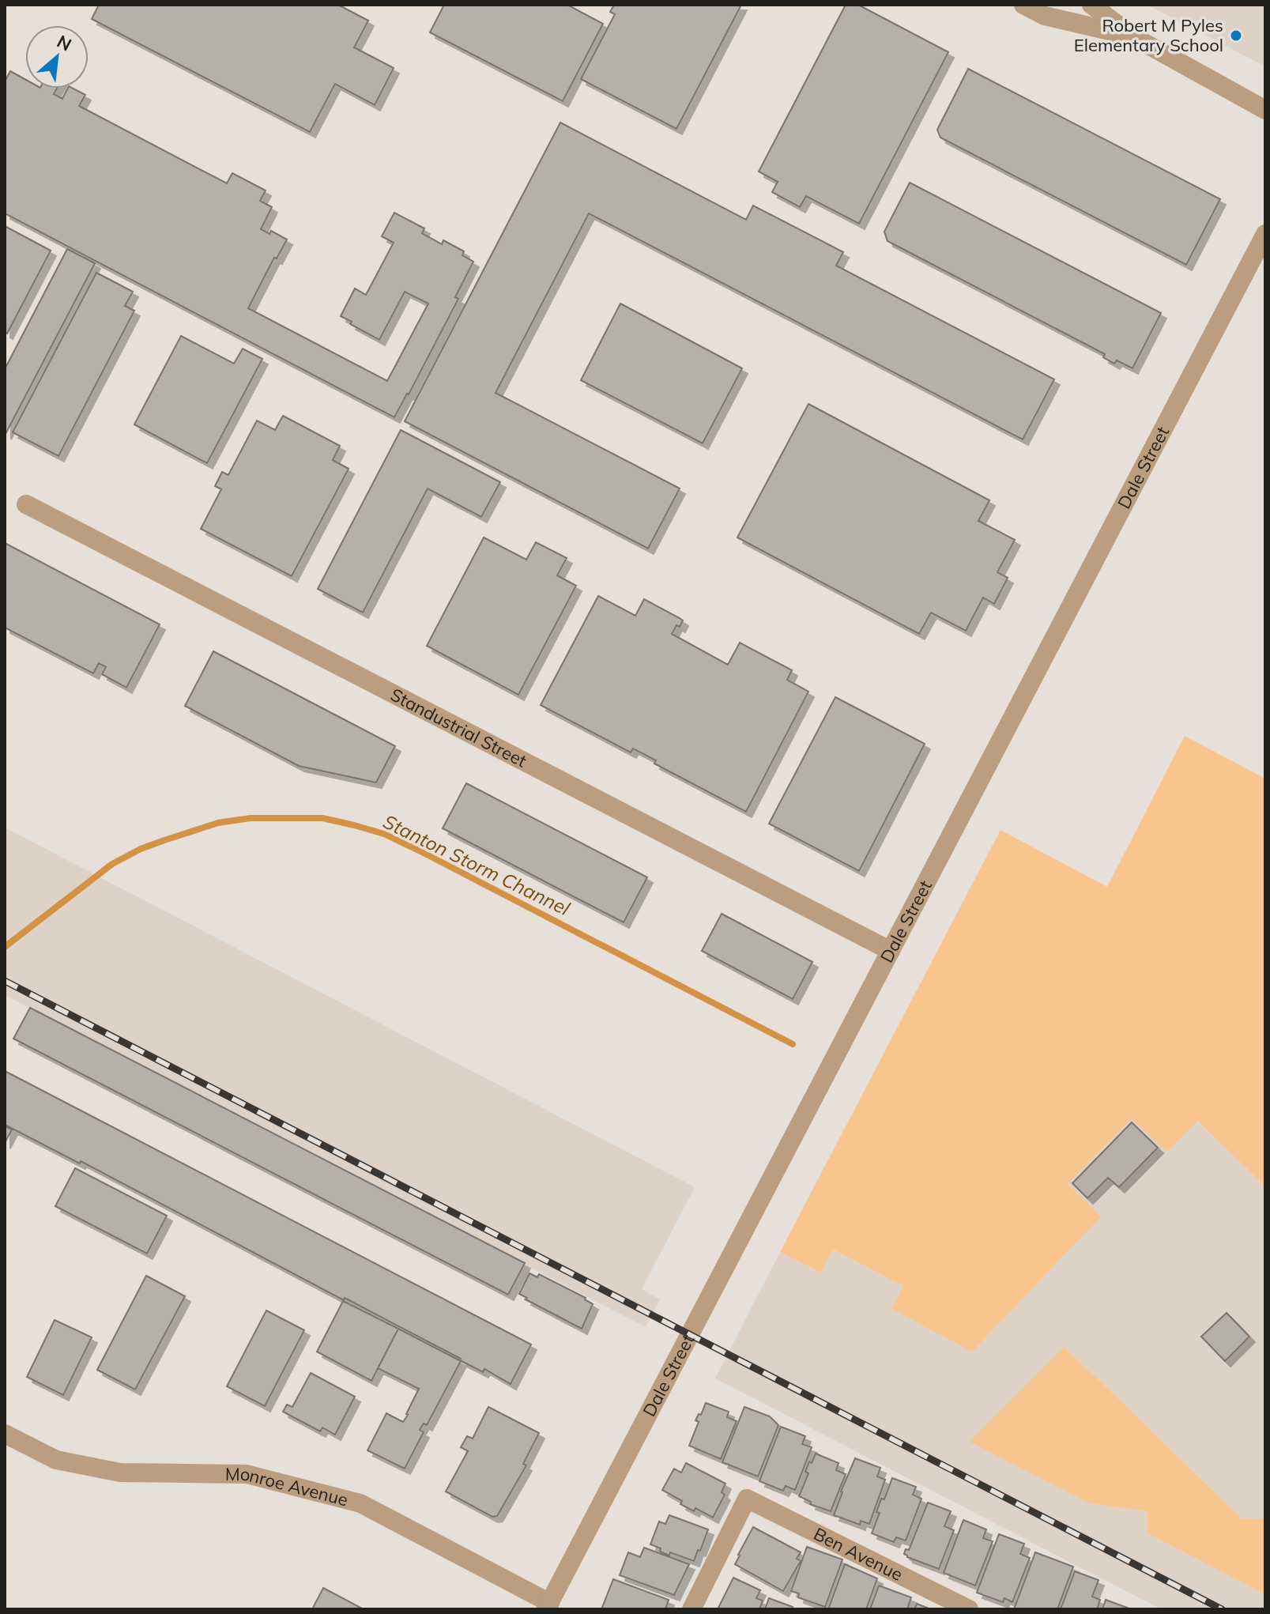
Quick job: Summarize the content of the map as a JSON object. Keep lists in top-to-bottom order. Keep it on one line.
{"streets":{"street":["Dale Street","Standustrial Street","Monroe Avenue","Ben Avenue"]},"crossings":[["Dale Street","Standustrial Street"],["Dale Street","Monroe Avenue"]],"water":["Stanton Storm Channel"],"places":["Robert M Pyles Elementary School"],"north":"top right"}
